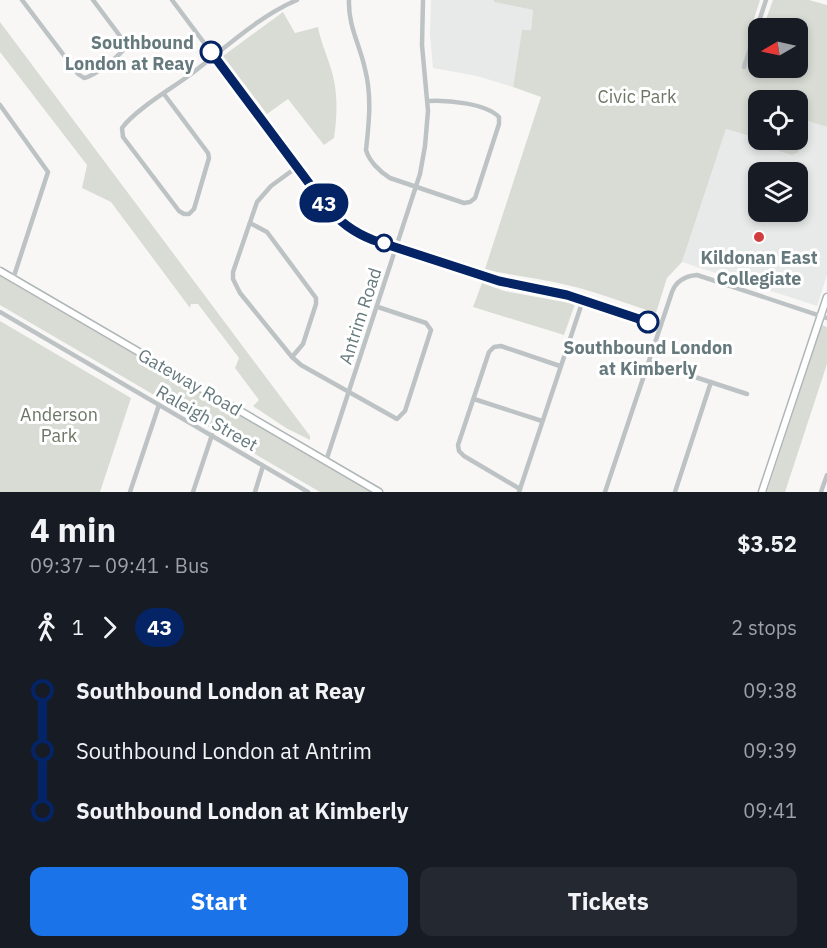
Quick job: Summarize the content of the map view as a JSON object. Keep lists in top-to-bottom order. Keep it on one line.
{"streets":{"main road":["Gateway Road"],"street":["Antrim Road","Raleigh Street"]},"crossings":[["Antrim Road","Gateway Road"]],"parks":["Civic Park","Anderson Park"],"places":["Southbound London at Reay","Kildonan East Collegiate","Southbound London at Kimberly"],"lines":["bus line 43"],"north":"left","page":{"on_map":"43","heading":["4 min","09:37 – 09:41 · Bus","$3.52"],"legs":["1","43","2 stops"],"list":[{"name":"Southbound London at Reay","value":"09:38"},{"name":"Southbound London at Antrim","value":"09:39"},{"name":"Southbound London at Kimberly","value":"09:41"}],"buttons":["Start","Tickets"]}}
